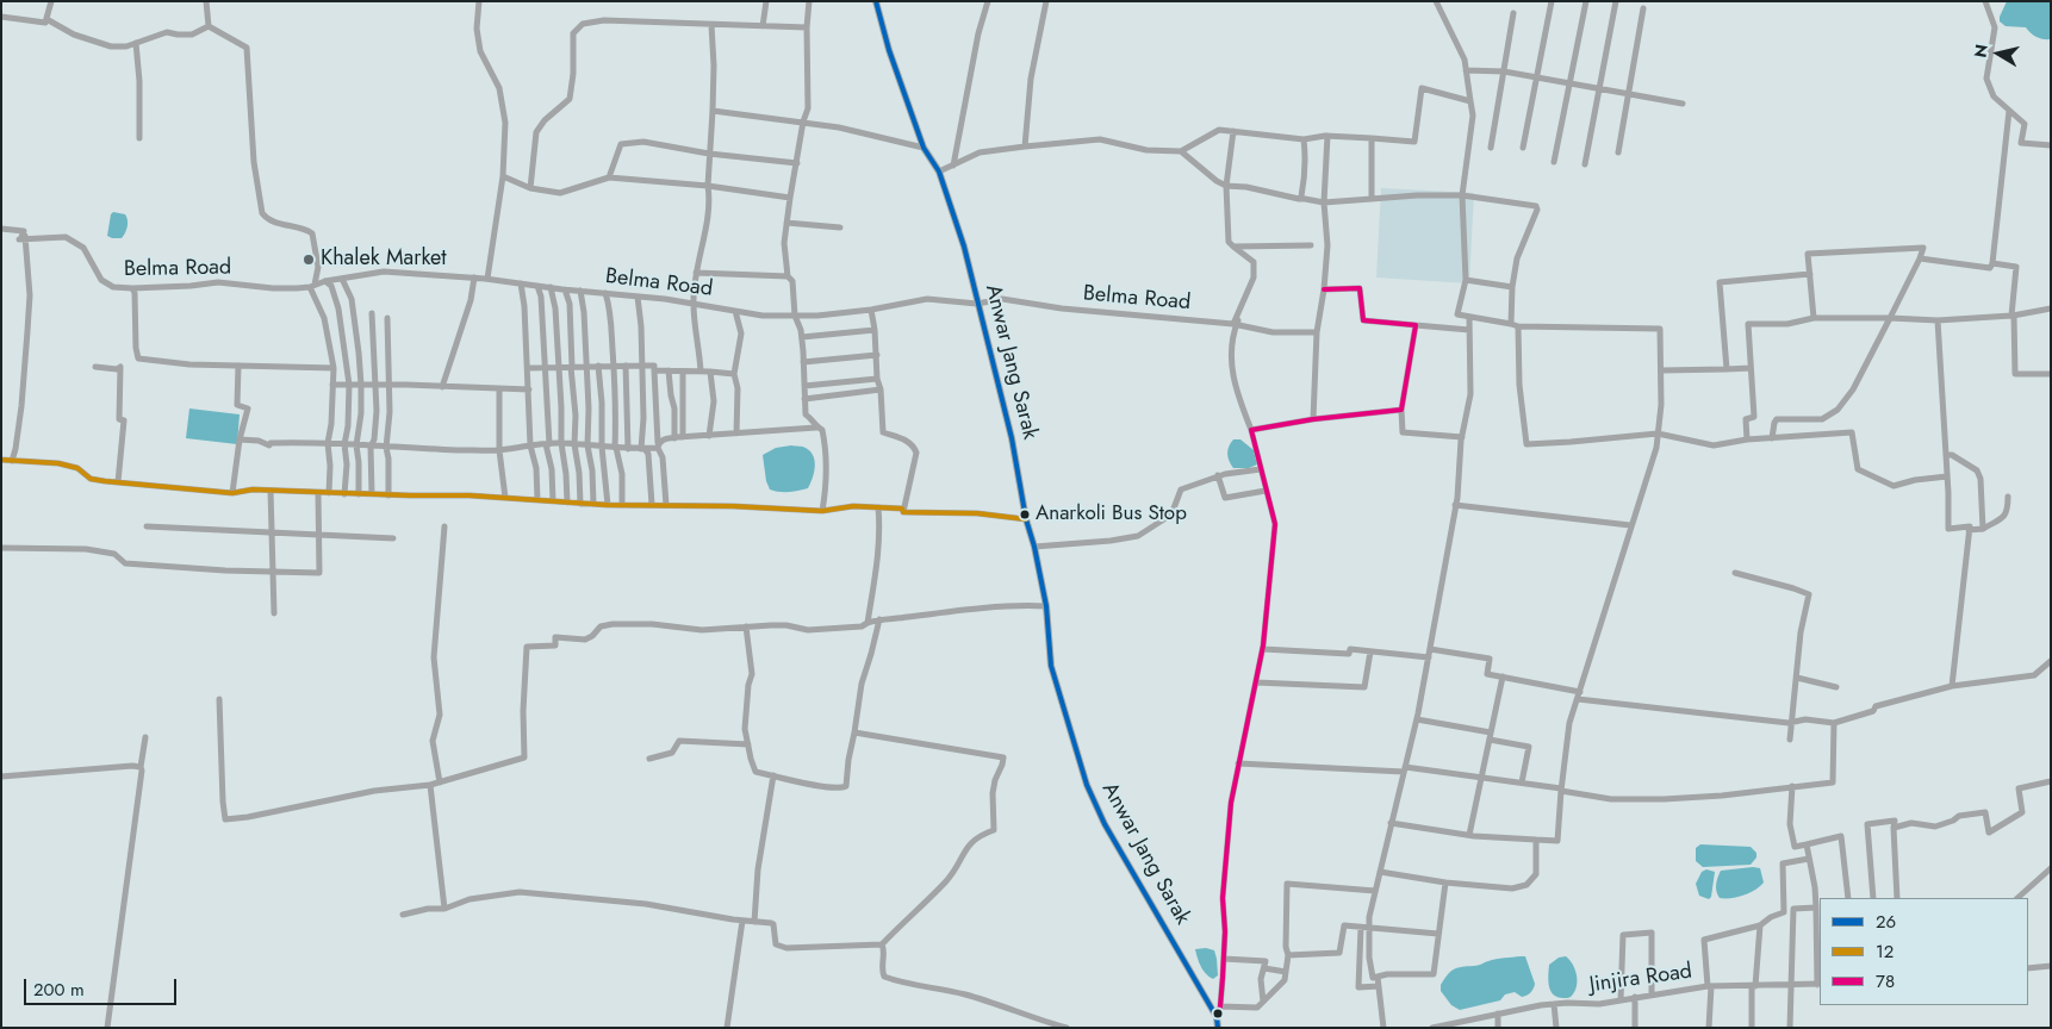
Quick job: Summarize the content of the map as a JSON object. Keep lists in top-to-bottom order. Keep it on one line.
{"streets":{"main road":["Anwar Jang Sarak"],"street":["Belma Road","Jinjira Road"]},"crossings":[["Belma Road","Anwar Jang Sarak"]],"places":["Khalek Market","Anarkoli Bus Stop"],"lines":["transit line 26","transit line 78","transit line 12"],"legend":["26","12","78"],"scale_bar":"200 m","north":"left"}
